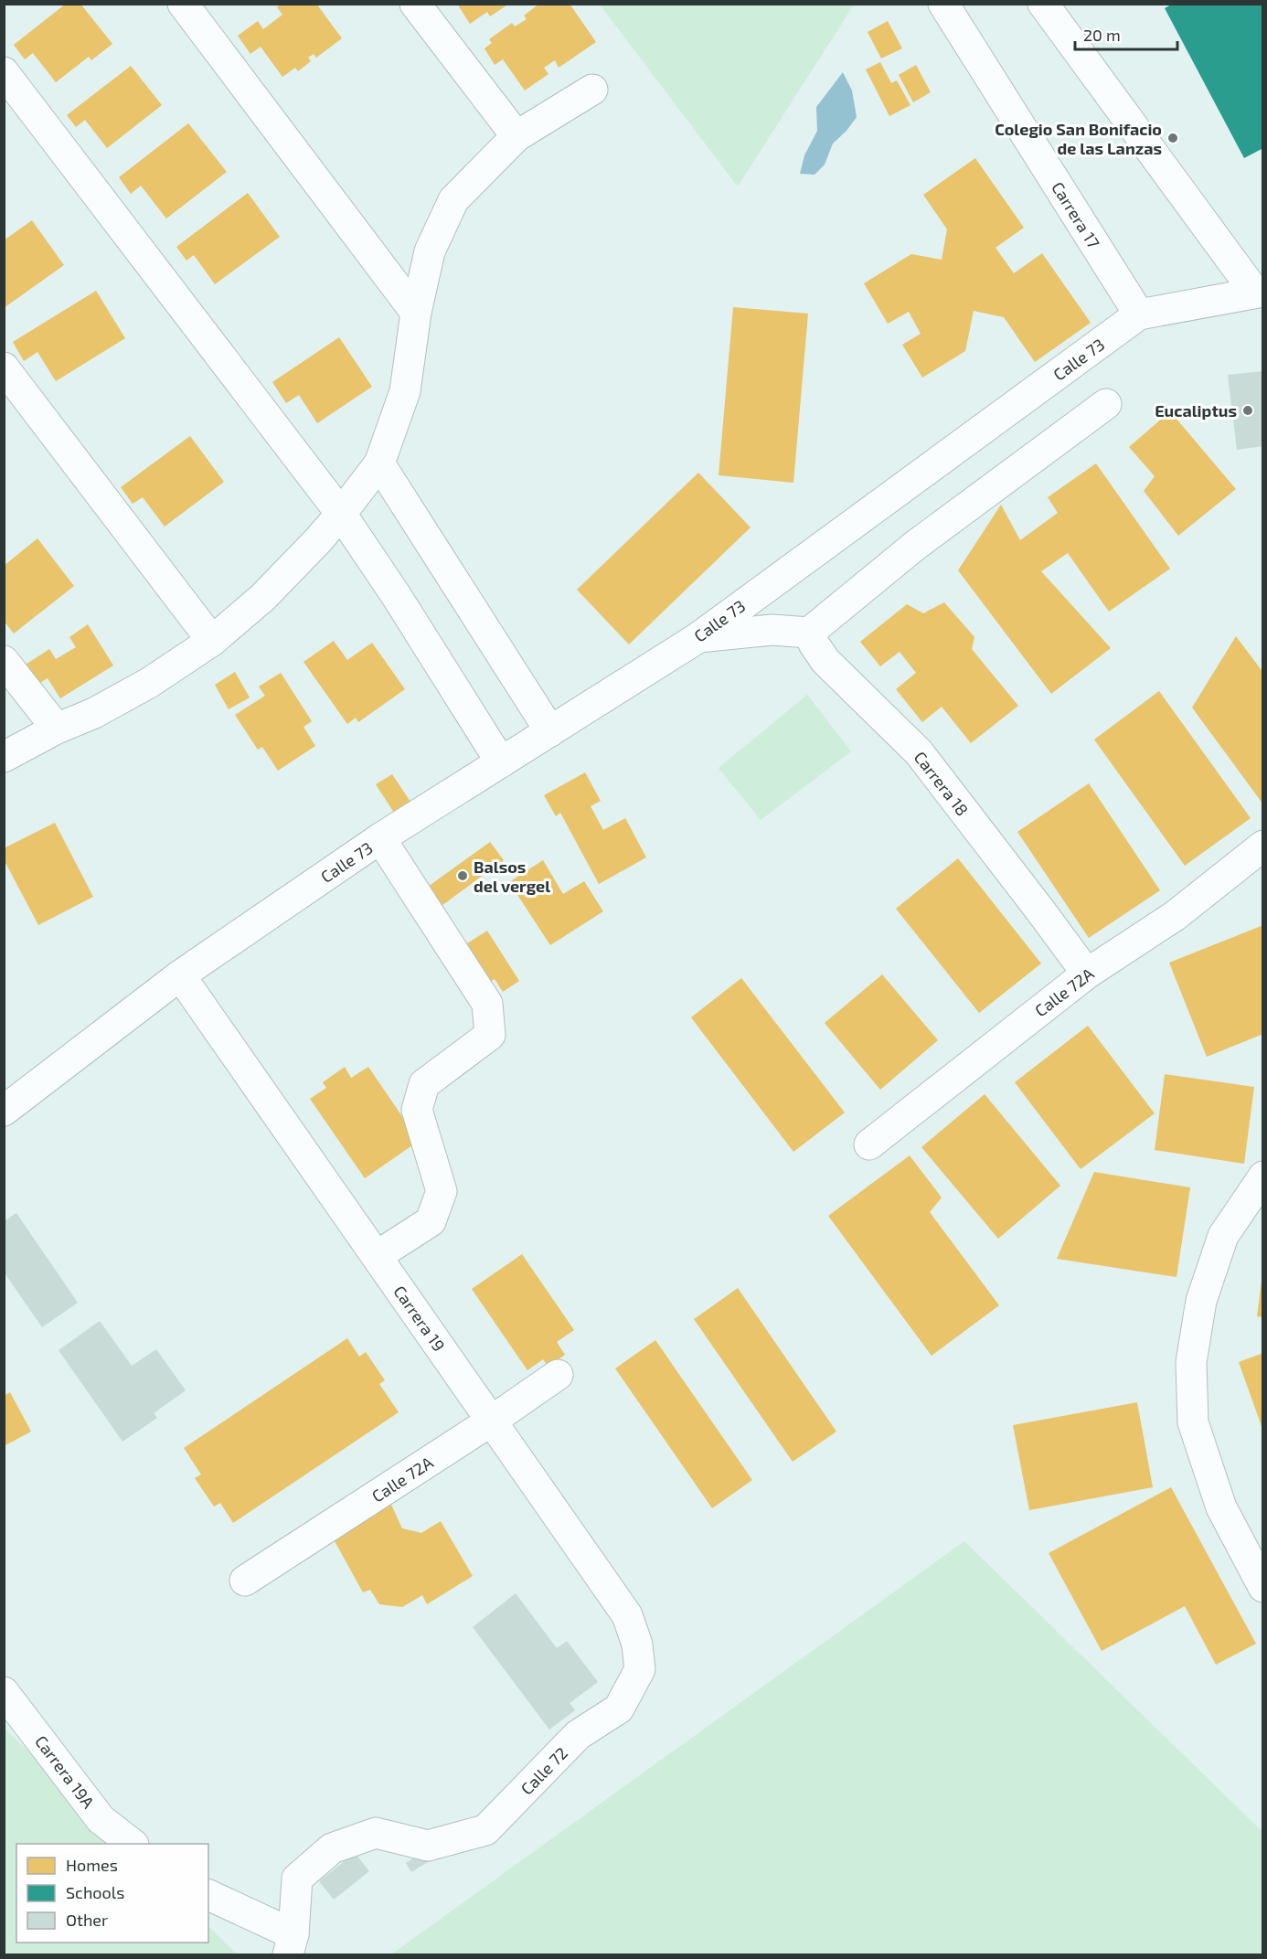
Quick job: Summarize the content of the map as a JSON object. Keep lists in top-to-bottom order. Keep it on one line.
{"streets":{"street":["Carrera 17","Calle 73","Carrera 18","Calle 72A","Carrera 19","Calle 72","Carrera 19A"]},"crossings":[["Carrera 17","Calle 73"],["Calle 73","Carrera 19"],["Carrera 18","Calle 72A"],["Calle 72A","Carrera 19"],["Carrera 19","Calle 72"]],"places":["Colegio San Bonifacio de las Lanzas","Eucaliptus","Balsos del vergel"],"legend":["Homes","Schools","Other"],"scale_bar":"20 m"}
